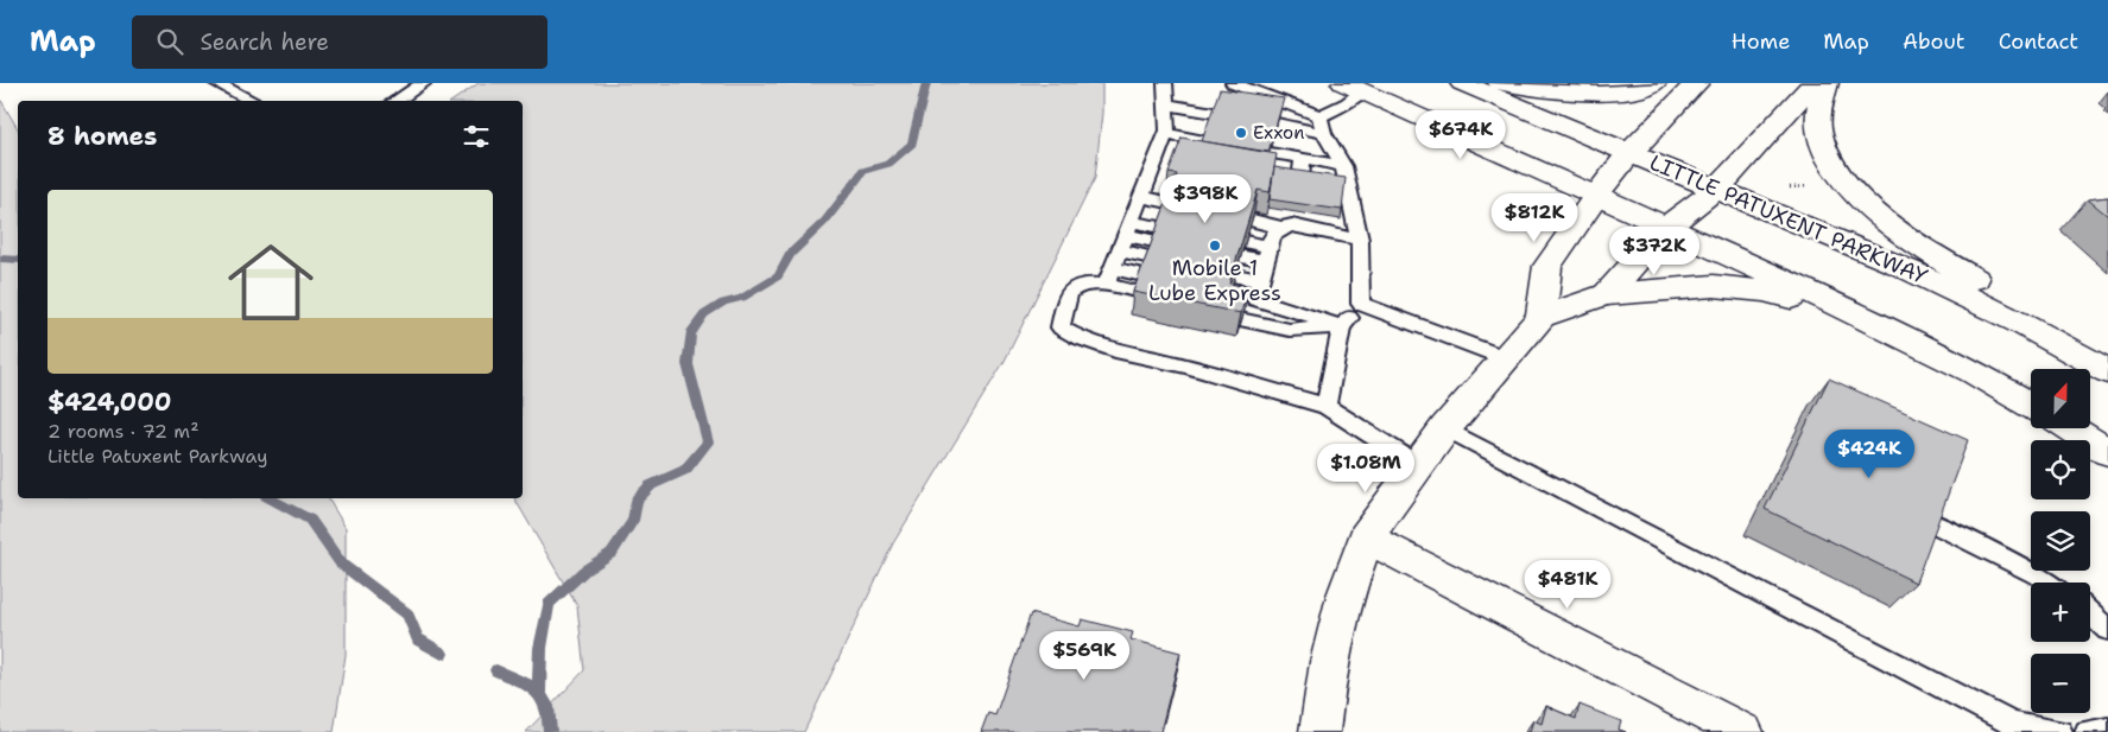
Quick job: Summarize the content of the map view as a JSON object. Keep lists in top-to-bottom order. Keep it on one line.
{"streets":{"main road":["LITTLE PATUXENT PARKWAY"]},"places":["Exxon","Mobile 1 Lube Express"],"north":"top","page":{"header":"Map","search":"Search here","nav":["Home","Map","About","Contact"],"heading":"8 homes","price":["$674K","$398K","$812K","$372K","$424K","$1.08M","$481K","$569K"],"list":[{"name":"$424,000","note":"2 rooms · 72 m² · Little Patuxent Parkway"}],"map_buttons":["+","−"]}}
